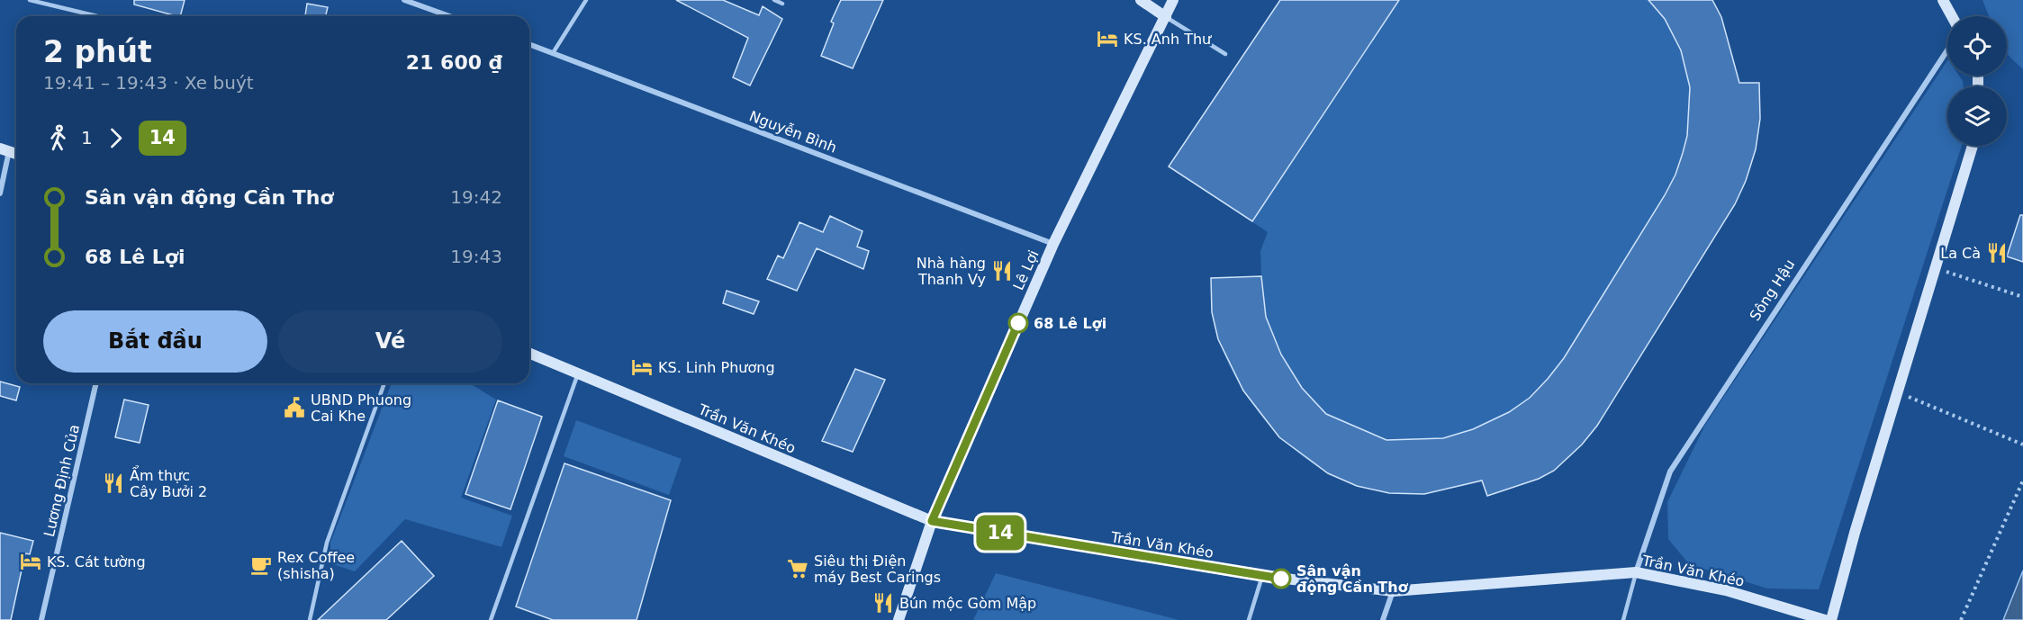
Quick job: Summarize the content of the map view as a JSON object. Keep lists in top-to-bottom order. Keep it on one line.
{"streets":{"street":["Nguyễn Bình","Lê Lợi","Sông Hậu","Trần Văn Khéo","Lương Định Của"]},"crossings":[["Nguyễn Bình","Lê Lợi"],["Lê Lợi","Trần Văn Khéo"],["Sông Hậu","Trần Văn Khéo"]],"places":{"hotel":["KS. Anh Thư","KS. Linh Phương","KS. Cát tường"],"restaurant":["La Cà","Nhà hàng Thanh Vy","Ẩm thực Cây Bưởi 2","Bún mộc Gòm Mập"],"other":["68 Lê Lợi","Sân vận động Cần Thơ"],"public building":["UBND Phuong Cai Khe"],"cafe":["Rex Coffee (shisha)"],"supermarket":["Siêu thị Điện máy Best Carings"]},"lines":["bus line 14"],"page":{"on_map":"14","heading":["2 phút","19:41 – 19:43 · Xe buýt","21 600 ₫"],"legs":["1","14"],"list":[{"name":"Sân vận động Cần Thơ","value":"19:42"},{"name":"68 Lê Lợi","value":"19:43"}],"buttons":["Bắt đầu","Vé"]}}
